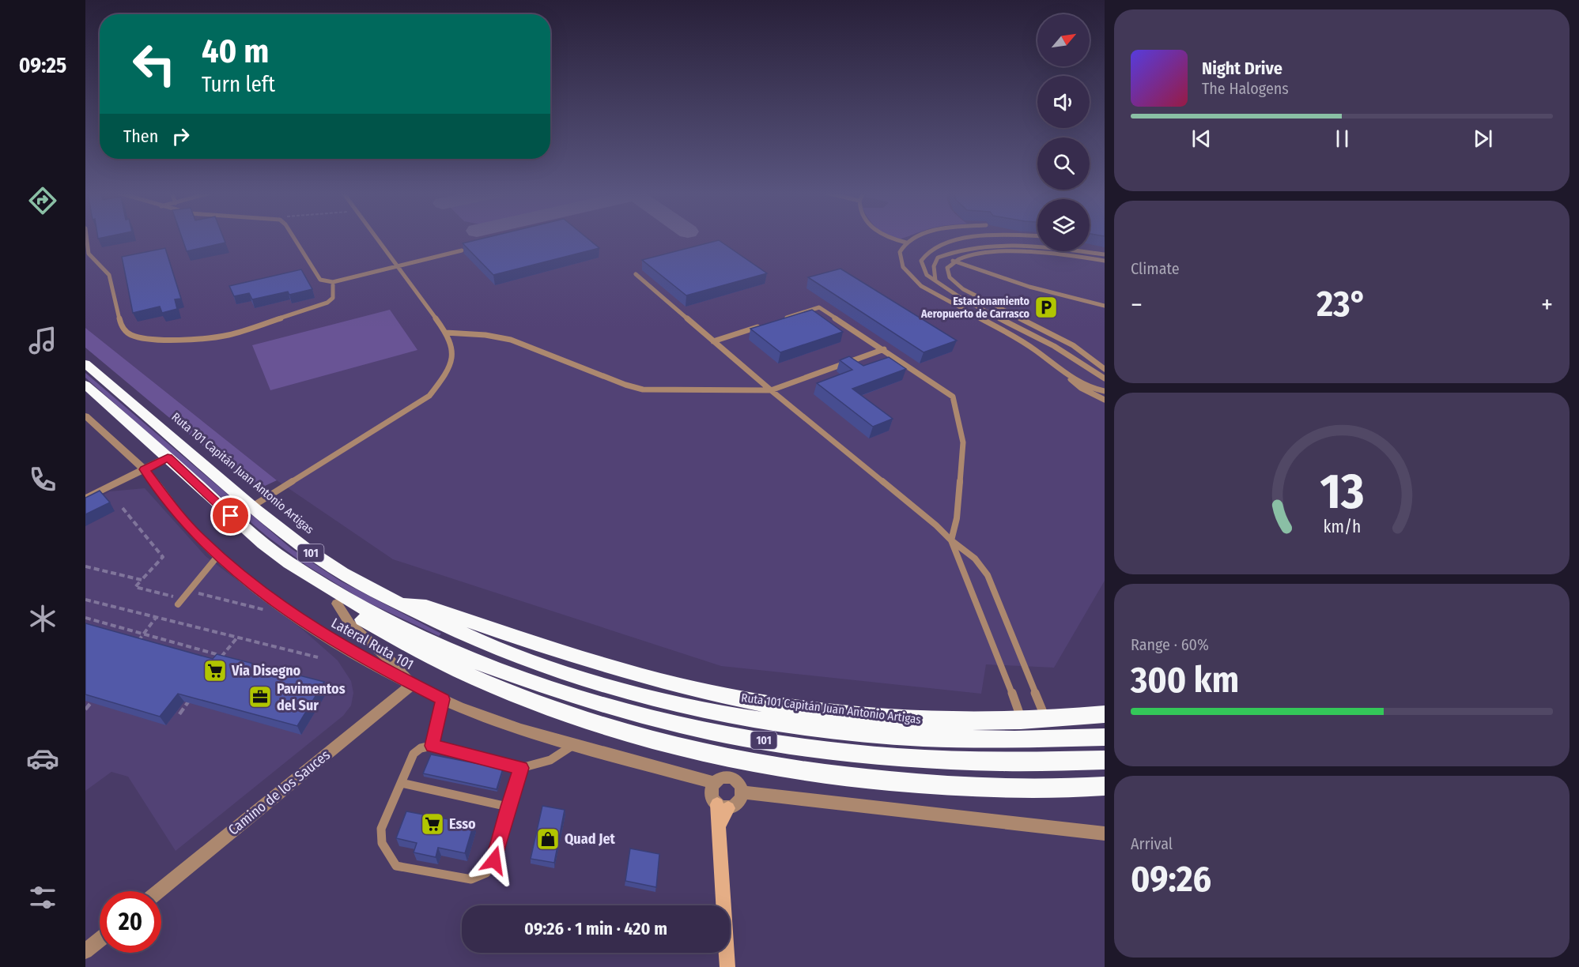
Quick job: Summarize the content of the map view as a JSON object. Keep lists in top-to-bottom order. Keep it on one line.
{"streets":{"highway":["Ruta 101 Capitán Juan Antonio Artigas","101"],"street":["Lateral Ruta 101","Camino de los Sauces"]},"crossings":[["Lateral Ruta 101","Camino de los Sauces"]],"places":{"parking":["Estacionamiento Aeropuerto de Carrasco"],"supermarket":["Via Disegno","Esso"],"office":["Pavimentos del Sur"],"shop":["Quad Jet"]},"north":"top right","page":{"tabs":"09:25","turn":["40 m","Turn left"],"song":["Night Drive","The Halogens"],"then":"Then","tile":["Climate",["Range · 60%","300 km"],["Arrival","09:26"]],"heat":["−","23°","+"],"limit":"20","trip":"09:26 · 1 min · 420 m","gauge":["13","km/h"]}}
